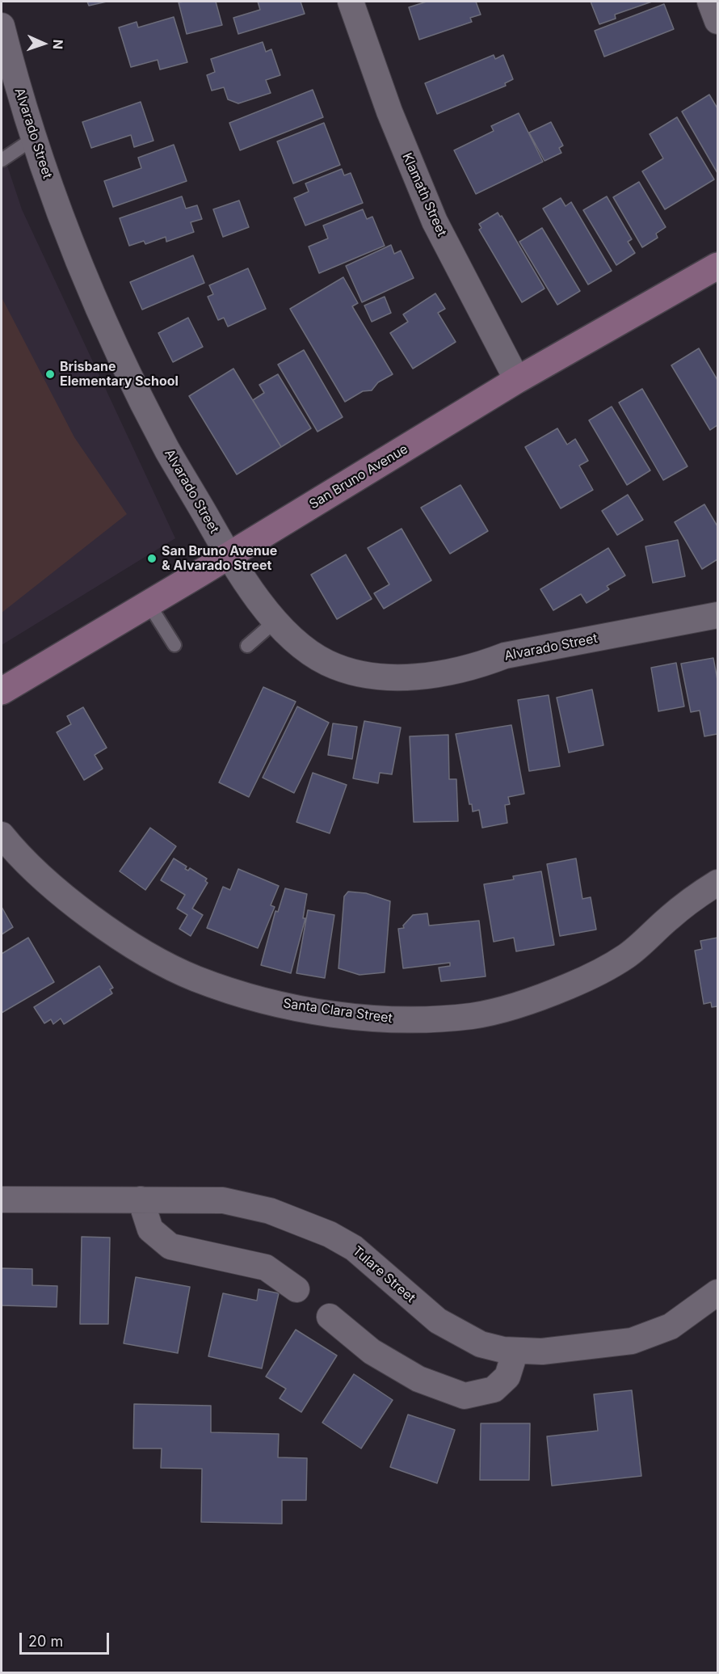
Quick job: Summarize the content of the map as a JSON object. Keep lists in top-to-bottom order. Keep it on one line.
{"streets":{"street":["Alvarado Street","Klamath Street","San Bruno Avenue","Santa Clara Street","Tulare Street"]},"crossings":[["Alvarado Street","San Bruno Avenue"],["Klamath Street","San Bruno Avenue"]],"places":["Brisbane Elementary School","San Bruno Avenue & Alvarado Street"],"scale_bar":"20 m","north":"right"}
